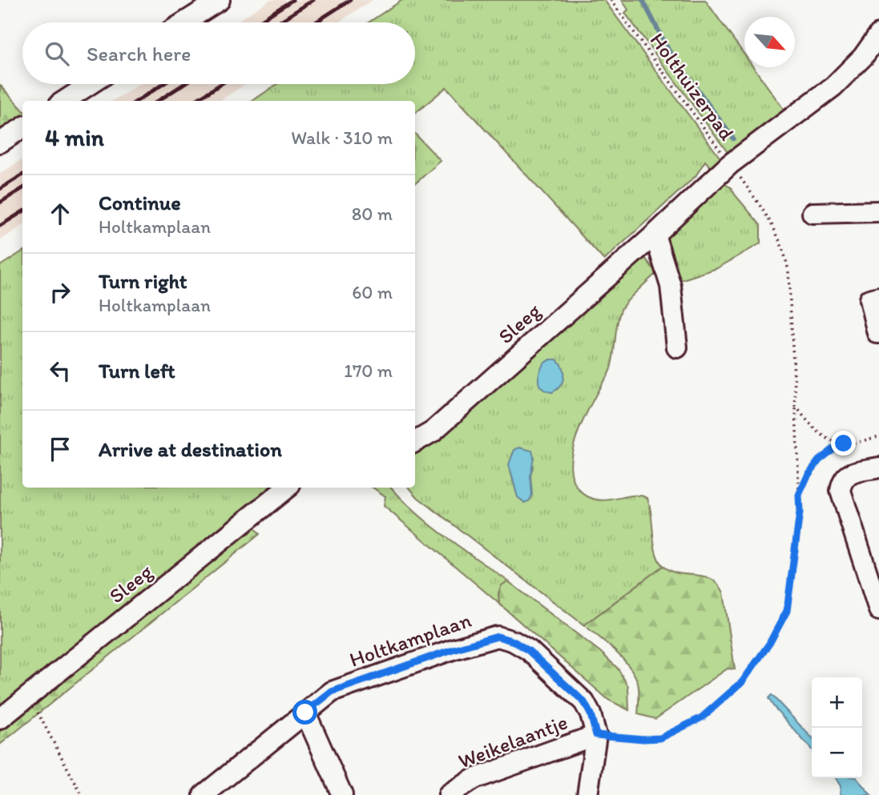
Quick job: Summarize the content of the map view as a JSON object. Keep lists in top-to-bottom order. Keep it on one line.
{"streets":{"street":["Sleeg","Holtkamplaan","Weikelaantje"],"path":["Holthuizerpad"]},"crossings":[["Holthuizerpad","Sleeg"],["Holthuizerpad","Holtkamplaan"],["Holthuizerpad","Weikelaantje"],["Holtkamplaan","Weikelaantje"]],"north":"bottom right","page":{"search":"Search here","heading":["4 min","Walk · 310 m"],"list":[["Continue","Holtkamplaan","80 m"],["Turn right","Holtkamplaan","60 m"],["Turn left","170 m"],"Arrive at destination"],"map_buttons":["+","−"]}}
